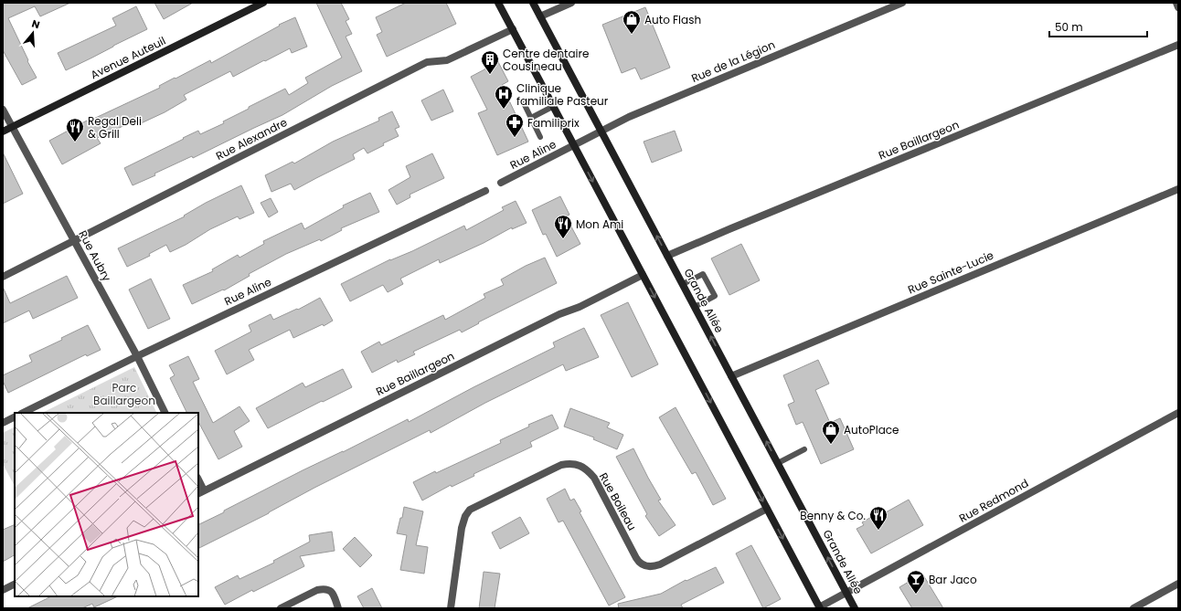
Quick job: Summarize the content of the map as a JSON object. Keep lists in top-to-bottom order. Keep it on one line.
{"streets":{"main road":["Avenue Auteuil","Grande Allée"],"street":["Rue de la Légion","Rue Alexandre","Rue Baillargeon","Rue Aline","Rue Aubry","Rue Sainte-Lucie","Rue Redmond","Rue Boileau"]},"crossings":[["Avenue Auteuil","Rue Aubry"],["Rue de la Légion","Rue Aline"],["Rue de la Légion","Grande Allée"],["Rue Alexandre","Rue Aubry"],["Rue Baillargeon","Grande Allée"],["Rue Aline","Rue Aubry"],["Rue Sainte-Lucie","Grande Allée"],["Grande Allée","Rue Redmond"]],"parks":["Parc Baillargeon"],"places":{"shop":["Auto Flash","AutoPlace"],"building":["Centre dentaire Cousineau"],"hospital":["Clinique familiale Pasteur"],"pharmacy":["Familiprix"],"restaurant":["Regal Deli & Grill","Mon Ami","Benny & Co."],"bar":["Bar Jaco"]},"scale_bar":"50 m","north":"top"}
